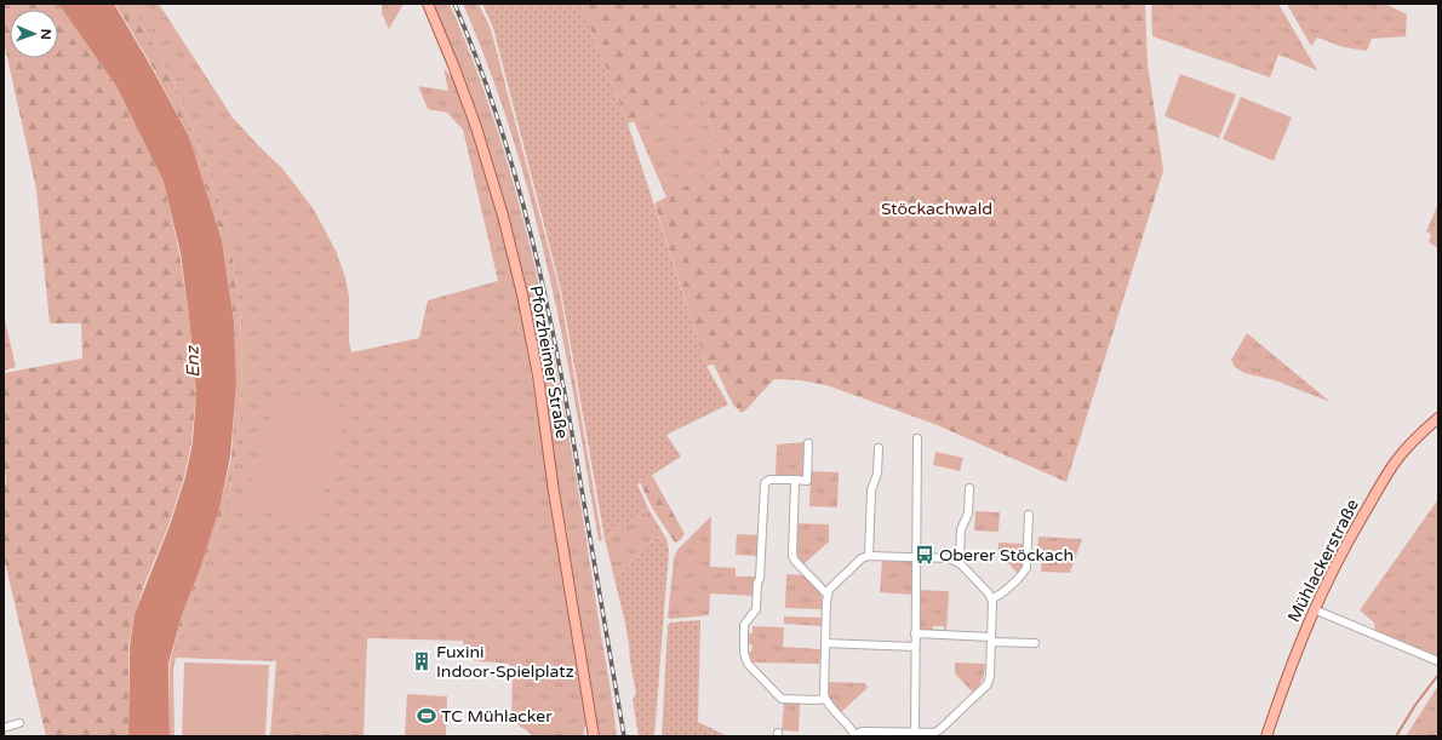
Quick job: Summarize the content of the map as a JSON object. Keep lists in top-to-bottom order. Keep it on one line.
{"streets":{"main road":["Pforzheimer Straße","Mühlackerstraße"]},"water":["Enz"],"parks":["Stöckachwald"],"places":{"bus stop":["Oberer Stöckach"],"building":["Fuxini Indoor-Spielplatz"],"sports":["TC Mühlacker"]},"north":"right"}
